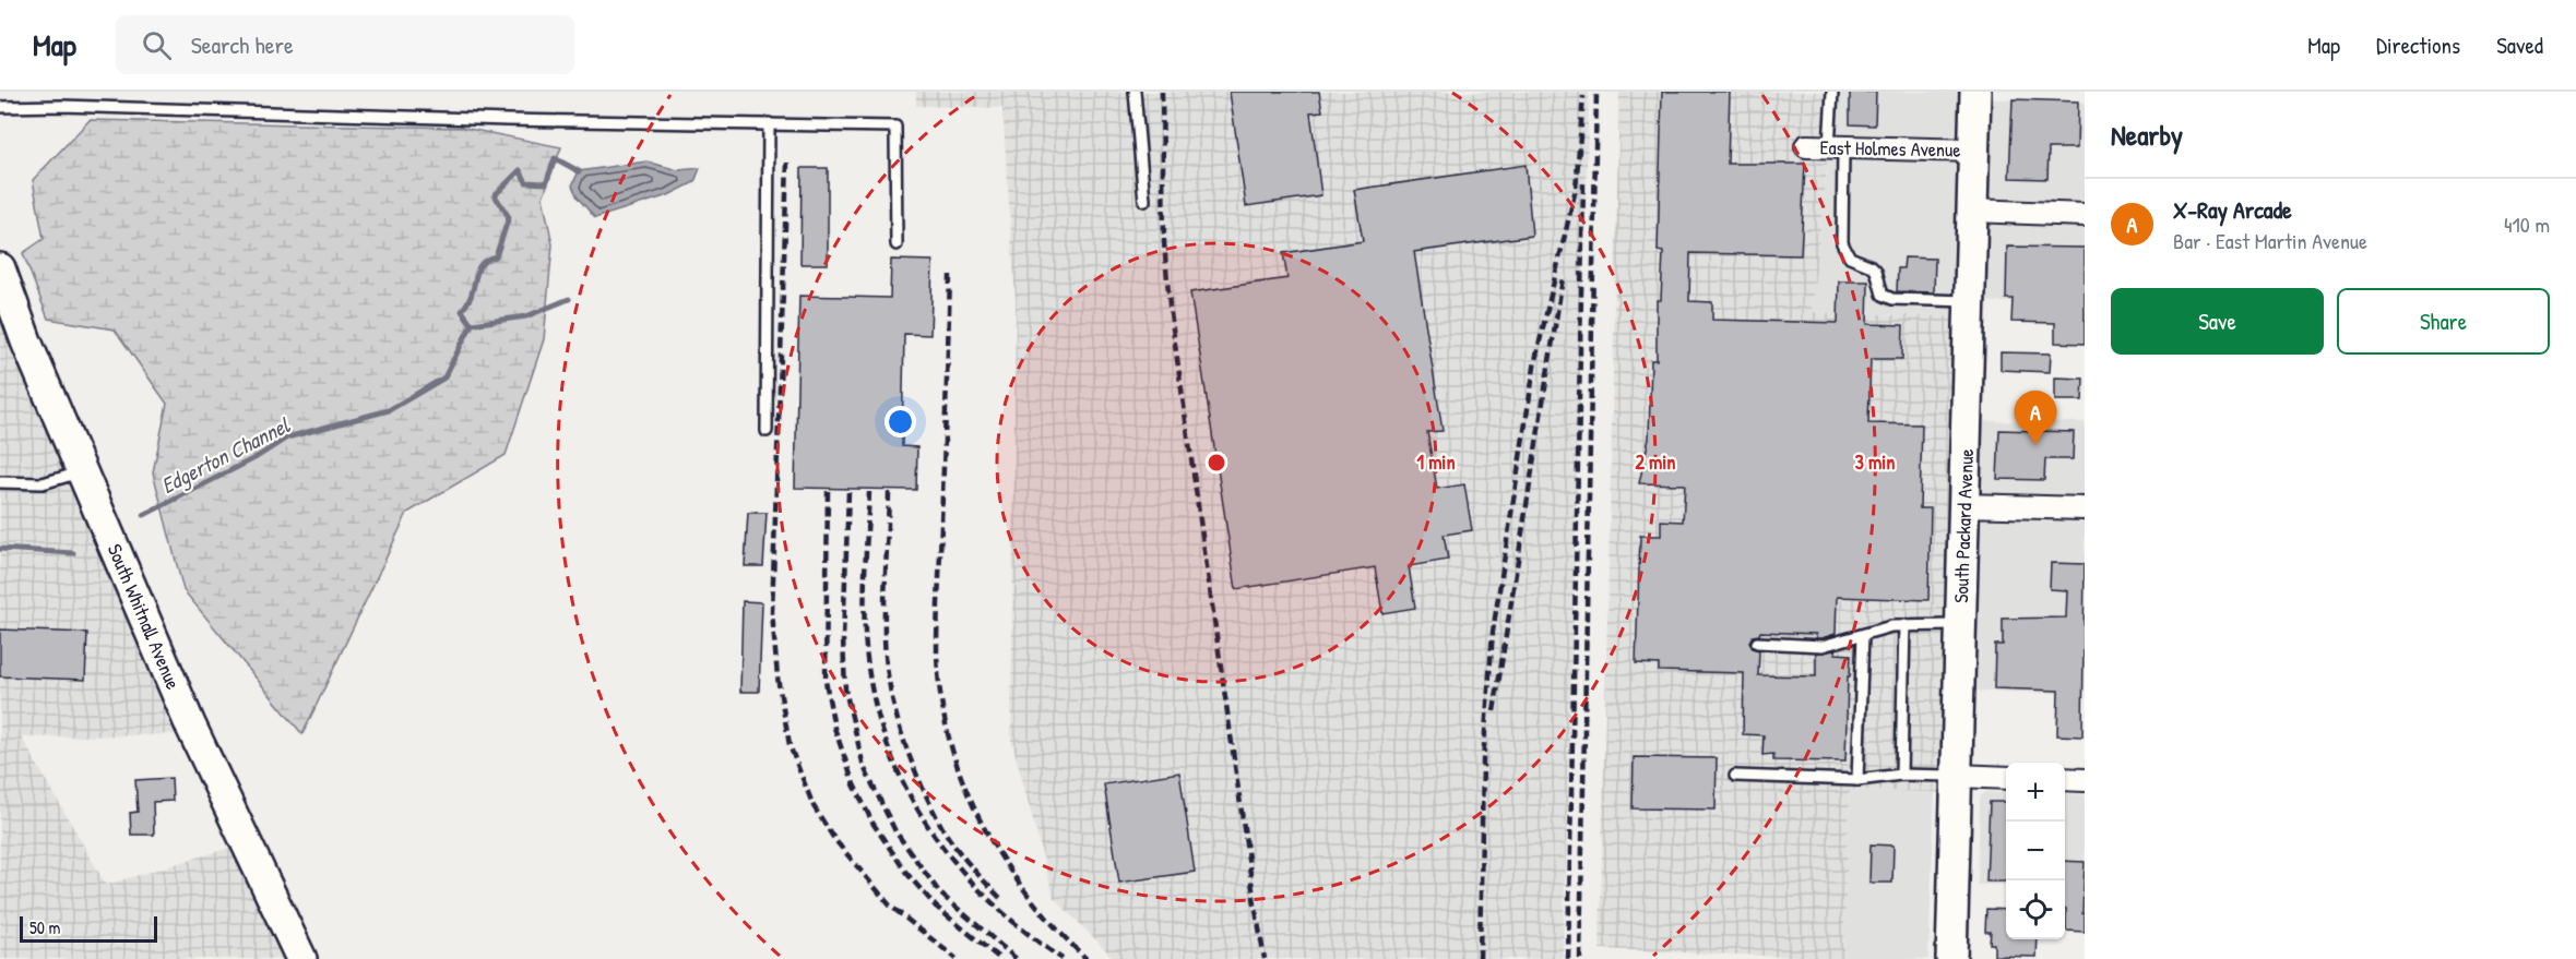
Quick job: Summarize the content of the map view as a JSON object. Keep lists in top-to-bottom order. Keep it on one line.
{"streets":{"street":["East Holmes Avenue","South Packard Avenue","South Whitnall Avenue"]},"crossings":[["East Holmes Avenue","South Packard Avenue"]],"water":["Edgerton Channel"],"scale_bar":"50 m","page":{"header":"Map","search":"Search here","nav":["Map","Directions","Saved"],"heading":"Nearby","list":[{"mark":"A","name":"X-Ray Arcade","note":"Bar · East Martin Avenue","value":"410 m"}],"buttons":["Save","Share"],"pins":"A","map_buttons":["+","−"],"scale":"50 m"},"rings":["1 min","2 min","3 min"]}
